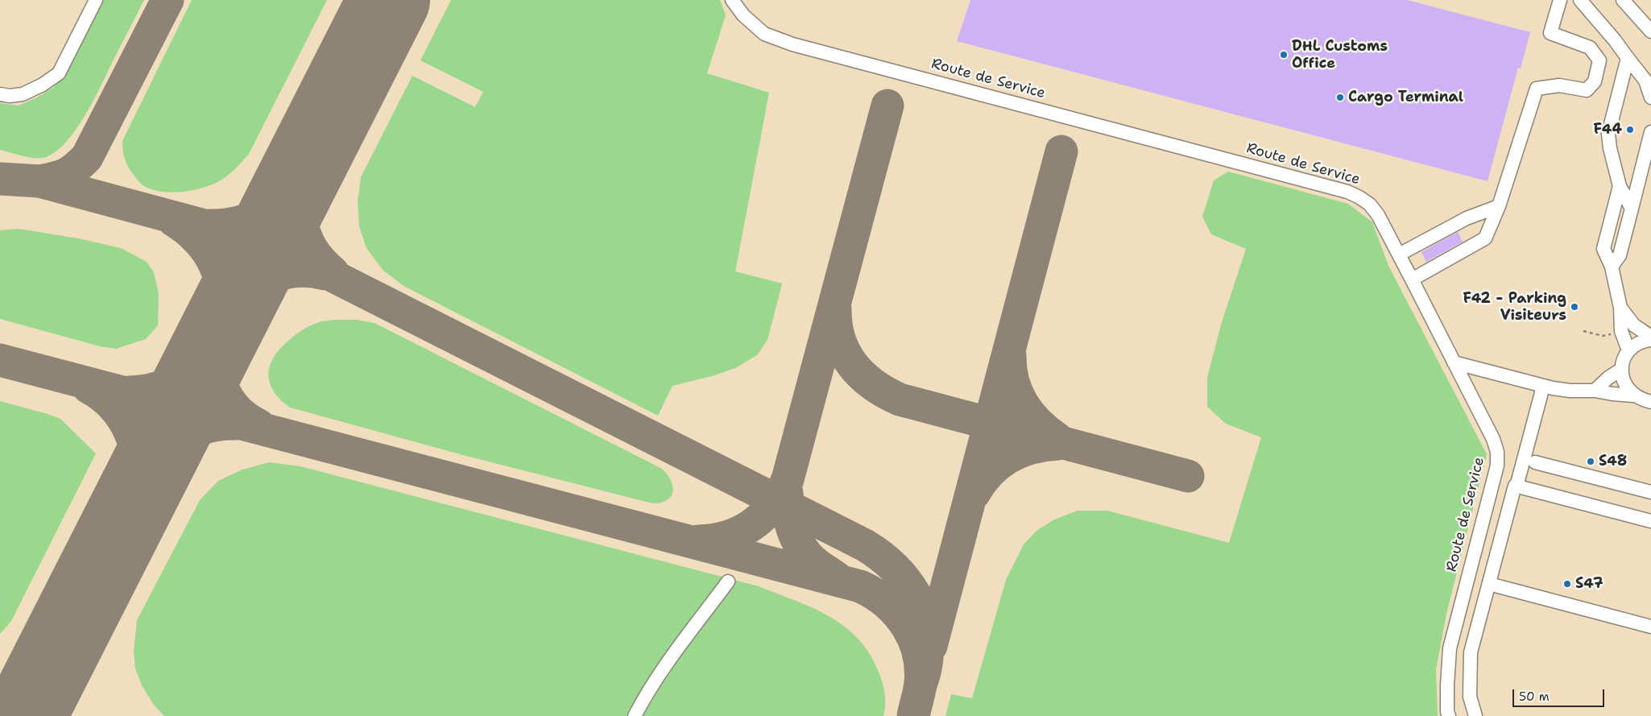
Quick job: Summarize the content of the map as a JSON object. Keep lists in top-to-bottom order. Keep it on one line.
{"streets":{"street":["Route de Service"]},"places":["DHL Customs Office","Cargo Terminal","F44","F42 - Parking Visiteurs","S48","S47"],"scale_bar":"50 m"}
